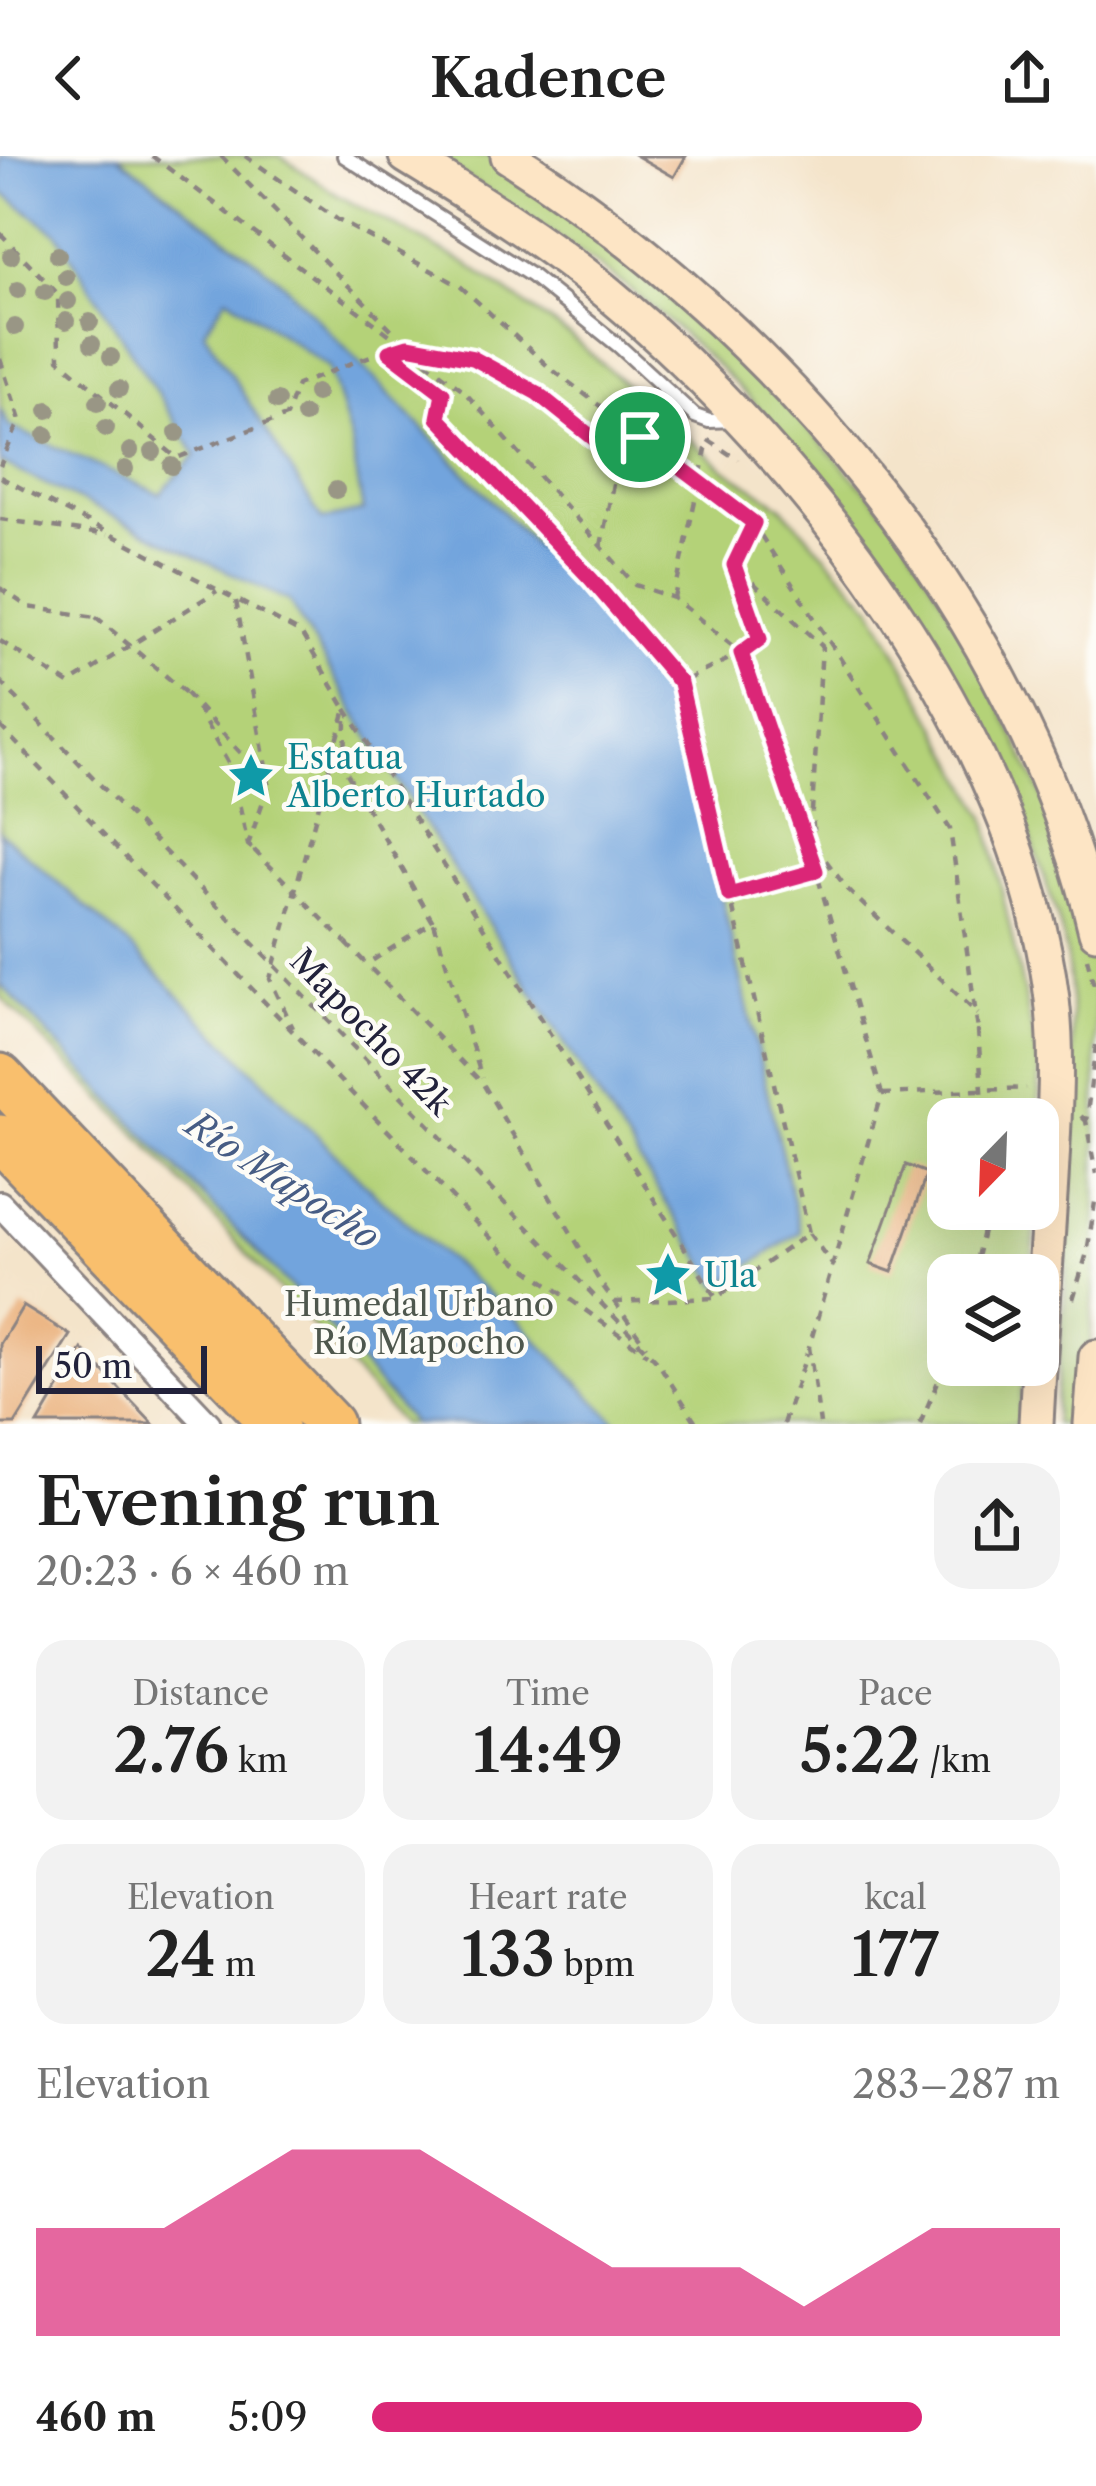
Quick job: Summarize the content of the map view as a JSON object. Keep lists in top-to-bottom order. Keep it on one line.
{"streets":{"path":["Mapocho 42k"]},"water":["Río Mapocho"],"parks":["Humedal Urbano Río Mapocho"],"places":{"place":["Estatua Alberto Hurtado","Ula"]},"scale_bar":"50 m","north":"bottom left","page":{"header":"Kadence","scale":"50 m","heading":["Evening run","20:23 · 6 × 460 m"],"stats":[["Distance","2.76 km"],["Time","14:49"],["Pace","5:22 /km"],["Elevation","24 m"],["Heart rate","133 bpm"],["kcal","177"]],"chart":["Elevation","283–287 m"],"list":[{"name":"460 m","note":"5:09"}]}}
